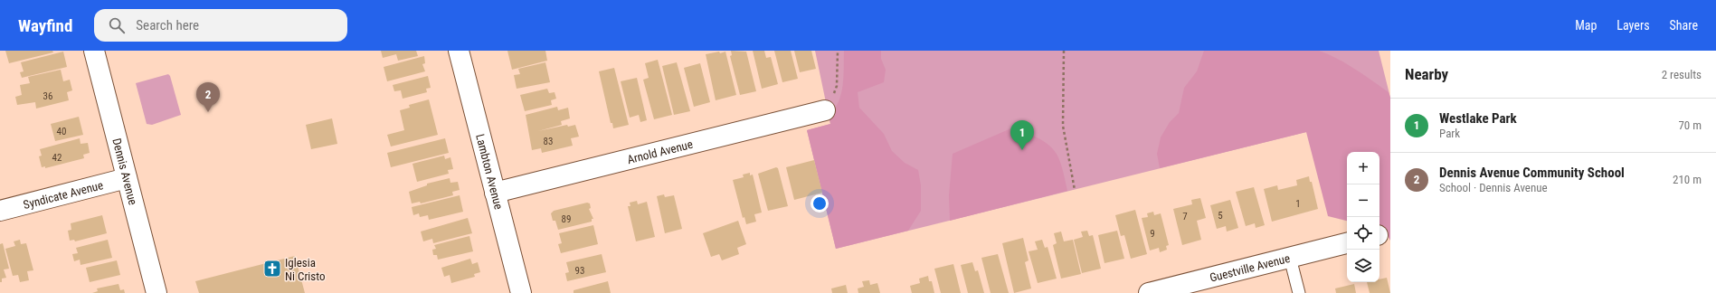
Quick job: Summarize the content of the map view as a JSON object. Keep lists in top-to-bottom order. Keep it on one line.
{"streets":{"street":["Arnold Avenue","Dennis Avenue","Lambton Avenue","Syndicate Avenue","Guestville Avenue"]},"crossings":[["Arnold Avenue","Lambton Avenue"],["Dennis Avenue","Syndicate Avenue"]],"places":{"church":["Iglesia Ni Cristo"]},"house_numbers":["36","40","83","42","1","5","7","89","9","93"],"page":{"header":"Wayfind","search":"Search here","nav":["Map","Layers","Share"],"heading":["Nearby","2 results"],"pins":["2","1"],"list":[{"mark":"1","name":"Westlake Park","note":"Park","value":"70 m"},{"mark":"2","name":"Dennis Avenue Community School","note":"School · Dennis Avenue","value":"210 m"}],"map_buttons":["+","−"]}}
